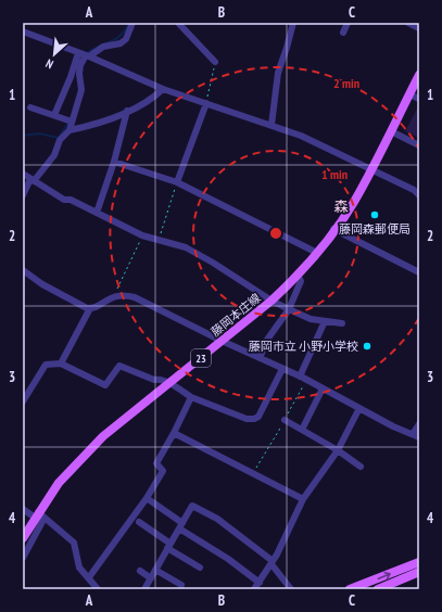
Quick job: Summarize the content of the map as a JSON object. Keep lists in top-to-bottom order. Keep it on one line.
{"streets":{"main road":["藤岡本庄線","23"]},"districts":["森"],"places":["藤岡森郵便局","藤岡市立 小野小学校"],"north":"bottom left","grid":{"columns":["A","B","C"],"rows":["1","2","3","4"]},"rings":["2 min","1 min"]}
